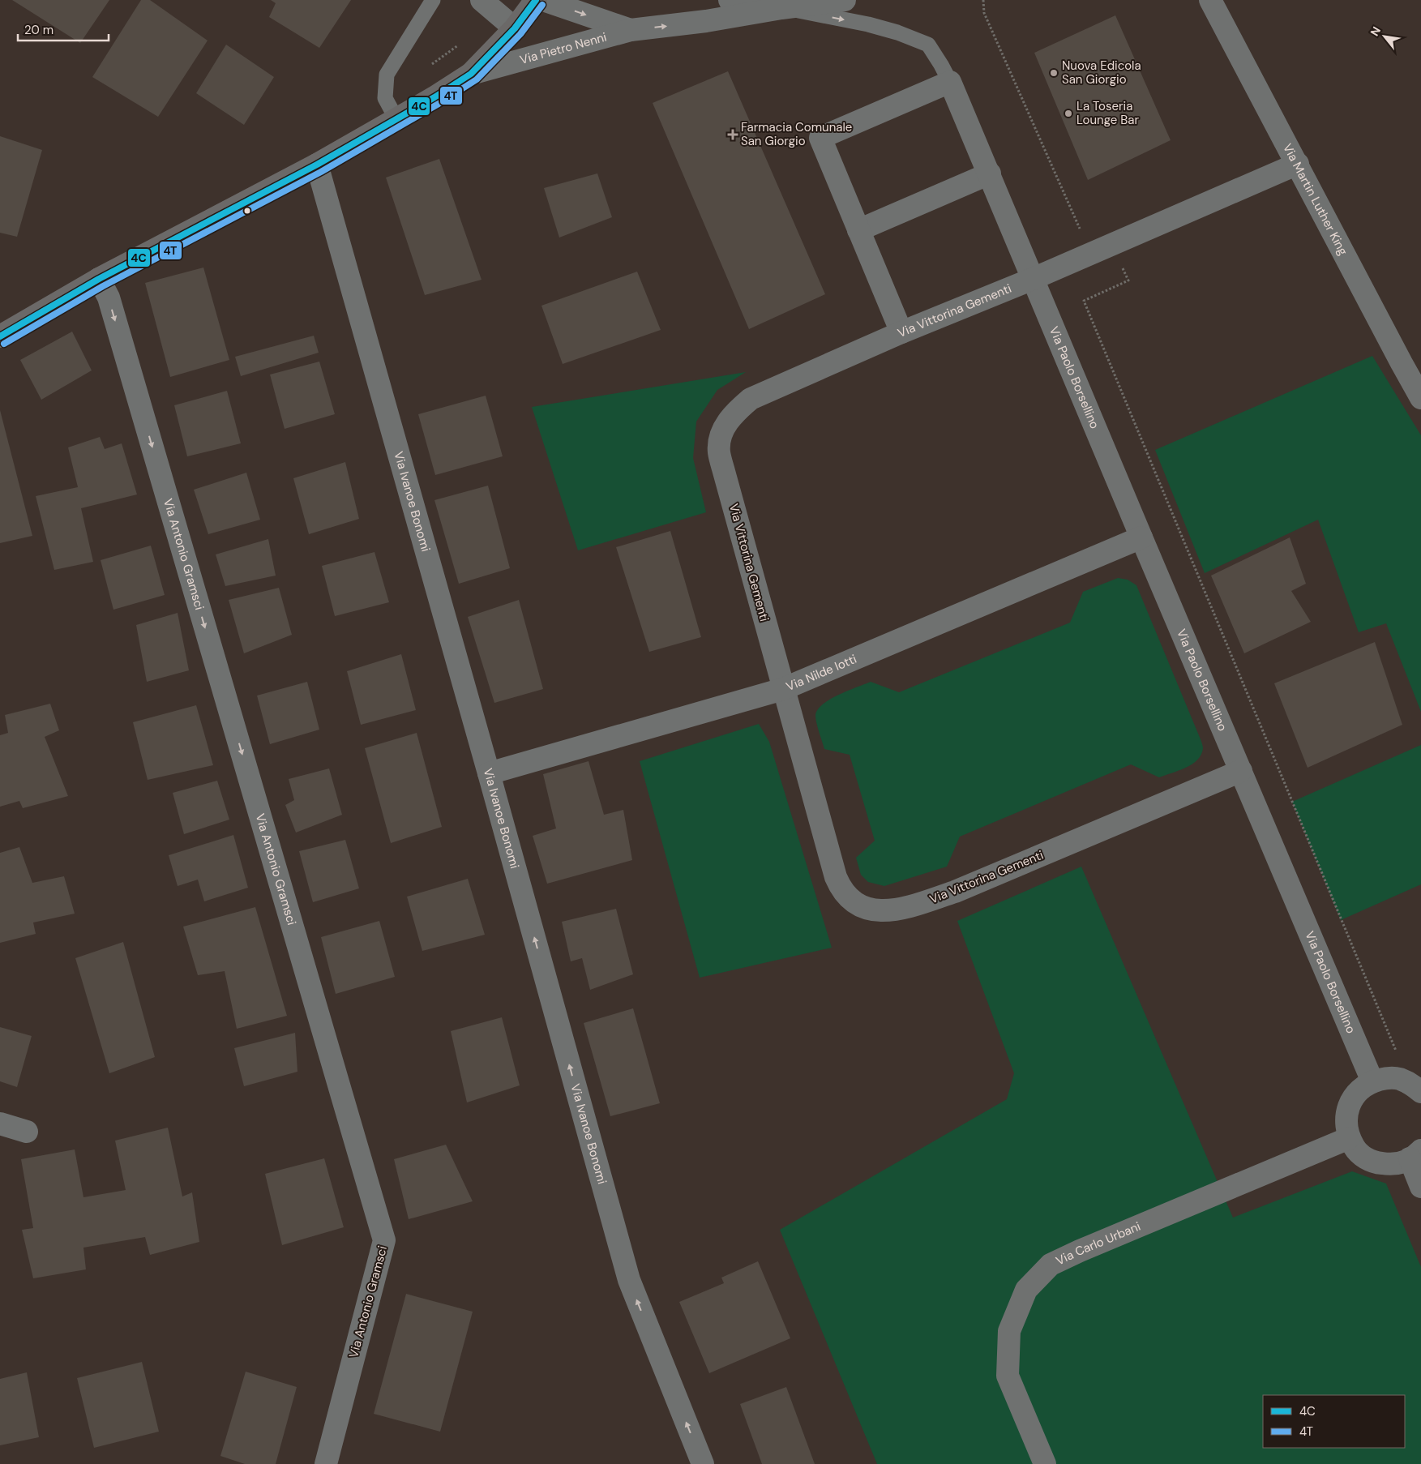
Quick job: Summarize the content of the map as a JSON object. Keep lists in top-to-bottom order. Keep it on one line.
{"streets":{"street":["Via Pietro Nenni","Via Martin Luther King","Via Vittorina Gementi","Via Paolo Borsellino","Via Ivanoe Bonomi","Via Antonio Gramsci","Via Nilde Iotti","Via Carlo Urbani"]},"crossings":[["Via Martin Luther King","Via Vittorina Gementi"],["Via Vittorina Gementi","Via Paolo Borsellino"],["Via Vittorina Gementi","Via Nilde Iotti"],["Via Paolo Borsellino","Via Nilde Iotti"],["Via Ivanoe Bonomi","Via Nilde Iotti"]],"one_way":["Via Ivanoe Bonomi","Via Antonio Gramsci"],"places":{"other":["Nuova Edicola San Giorgio","La Toseria Lounge Bar"],"health":["Farmacia Comunale San Giorgio"]},"lines":["transit line 4C","transit line 4T"],"legend":["4C","4T"],"scale_bar":"20 m","north":"top left"}
